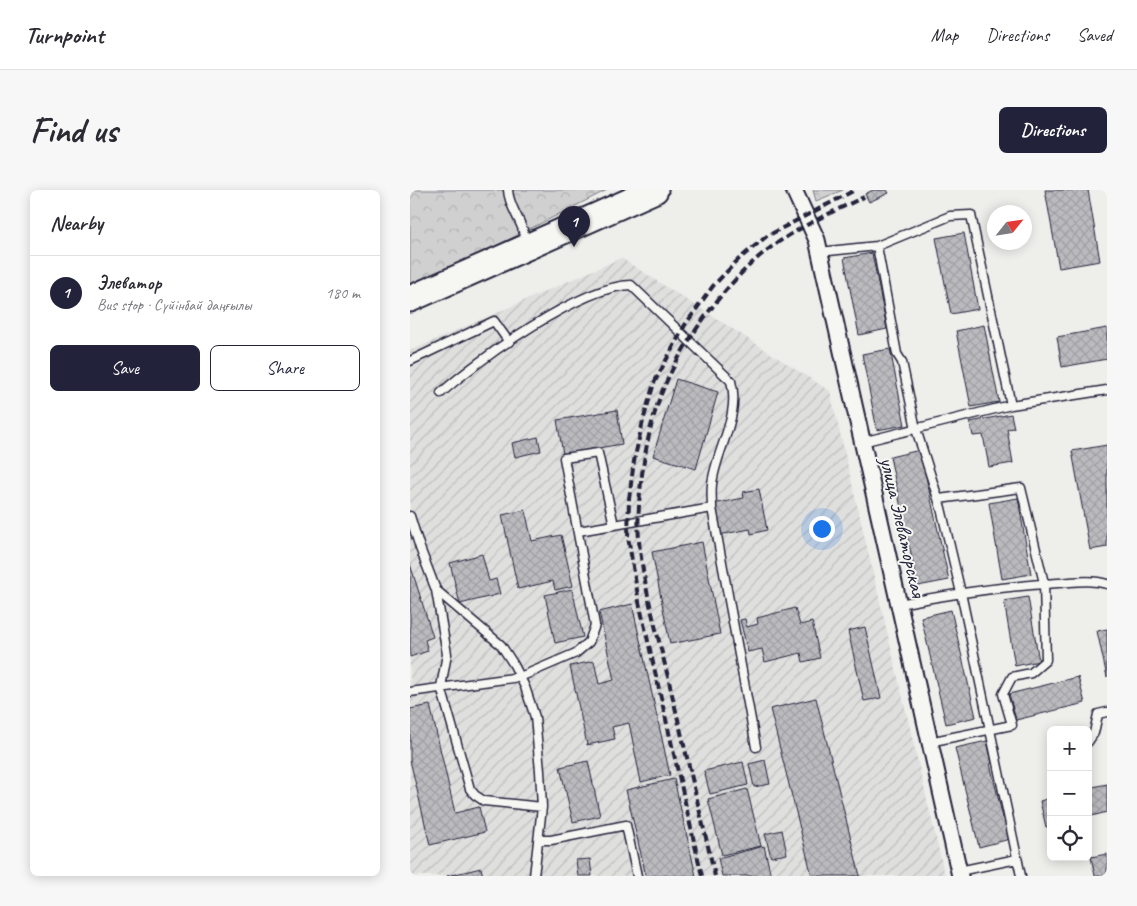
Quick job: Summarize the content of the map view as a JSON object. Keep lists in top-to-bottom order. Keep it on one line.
{"streets":{"street":["улица Элеваторская"]},"north":"top right","page":{"header":"Turnpoint","nav":["Map","Directions","Saved"],"buttons":["Directions",["Save","Share"]],"title":"Find us","heading":"Nearby","pins":"1","list":[{"mark":"1","name":"Элеватор","note":"Bus stop · Сүйінбай даңғылы","value":"180 m"}],"map_buttons":["+","−"]}}
